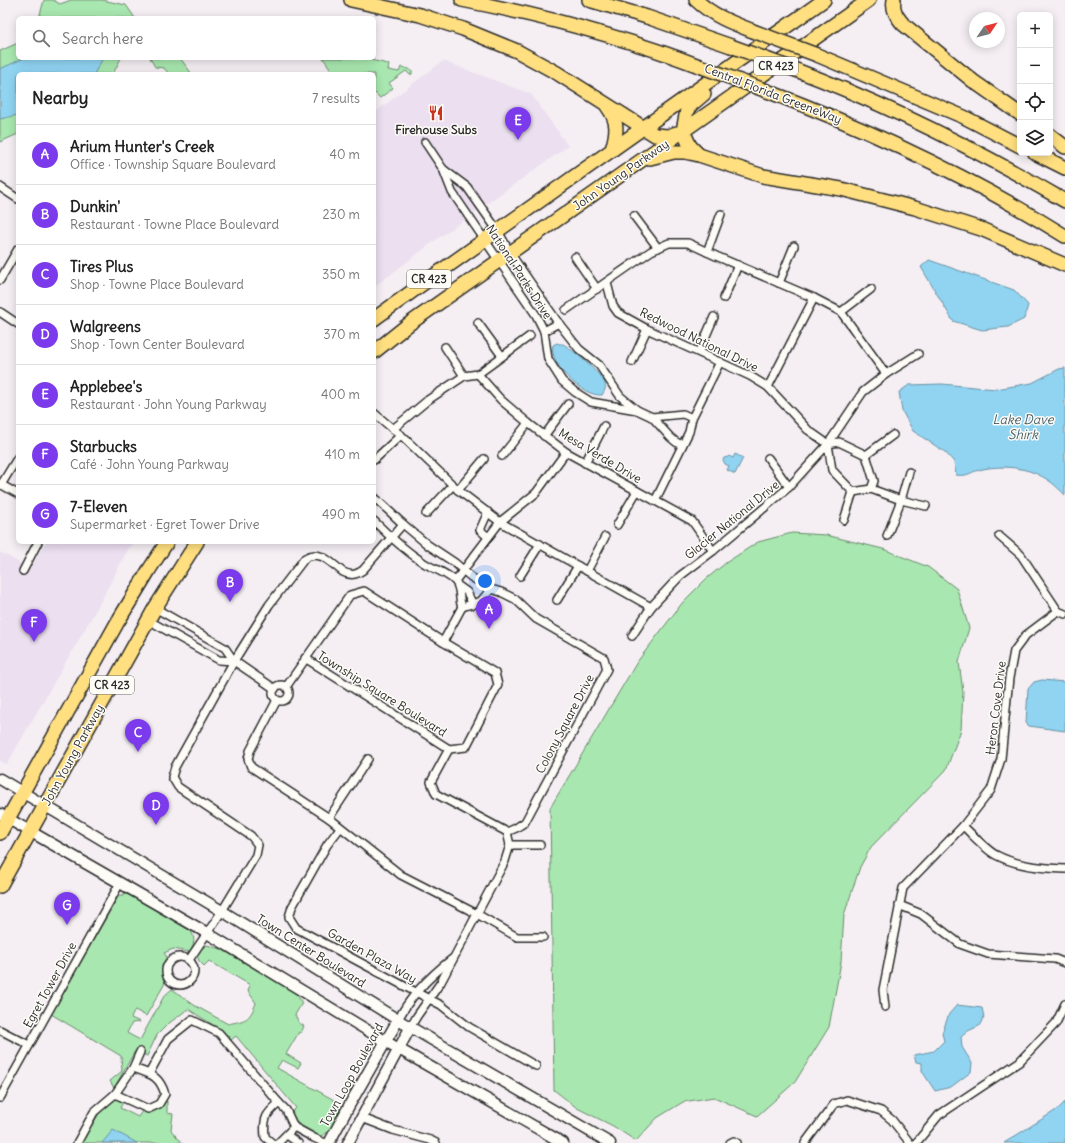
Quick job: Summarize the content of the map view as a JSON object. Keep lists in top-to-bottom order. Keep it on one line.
{"streets":{"highway":["CR 423","Central Florida GreeneWay","John Young Parkway"],"main road":["Town Center Boulevard","Town Loop Boulevard"],"street":["National Parks Drive","Redwood National Drive","Mesa Verde Drive","Glacier National Drive","Township Square Boulevard","Heron Cove Drive","Colony Square Drive","Garden Plaza Way","Egret Tower Drive"]},"crossings":[["CR 423","National Parks Drive"],["CR 423","Town Center Boulevard"],["John Young Parkway","National Parks Drive"],["John Young Parkway","Town Center Boulevard"],["Redwood National Drive","Glacier National Drive"],["Mesa Verde Drive","Glacier National Drive"],["Town Center Boulevard","Town Loop Boulevard"]],"water":["Lake Dave Shirk"],"places":{"restaurant":["Firehouse Subs"]},"north":"top right","page":{"map_buttons":["+","−"],"search":"Search here","heading":["Nearby","7 results"],"pins":["E","B","A","F","C","D","G"],"list":[{"mark":"A","name":"Arium Hunter's Creek","note":"Office · Township Square Boulevard","value":"40 m"},{"mark":"B","name":"Dunkin'","note":"Restaurant · Towne Place Boulevard","value":"230 m"},{"mark":"C","name":"Tires Plus","note":"Shop · Towne Place Boulevard","value":"350 m"},{"mark":"D","name":"Walgreens","note":"Shop · Town Center Boulevard","value":"370 m"},{"mark":"E","name":"Applebee's","note":"Restaurant · John Young Parkway","value":"400 m"},{"mark":"F","name":"Starbucks","note":"Café · John Young Parkway","value":"410 m"},{"mark":"G","name":"7-Eleven","note":"Supermarket · Egret Tower Drive","value":"490 m"}]}}
